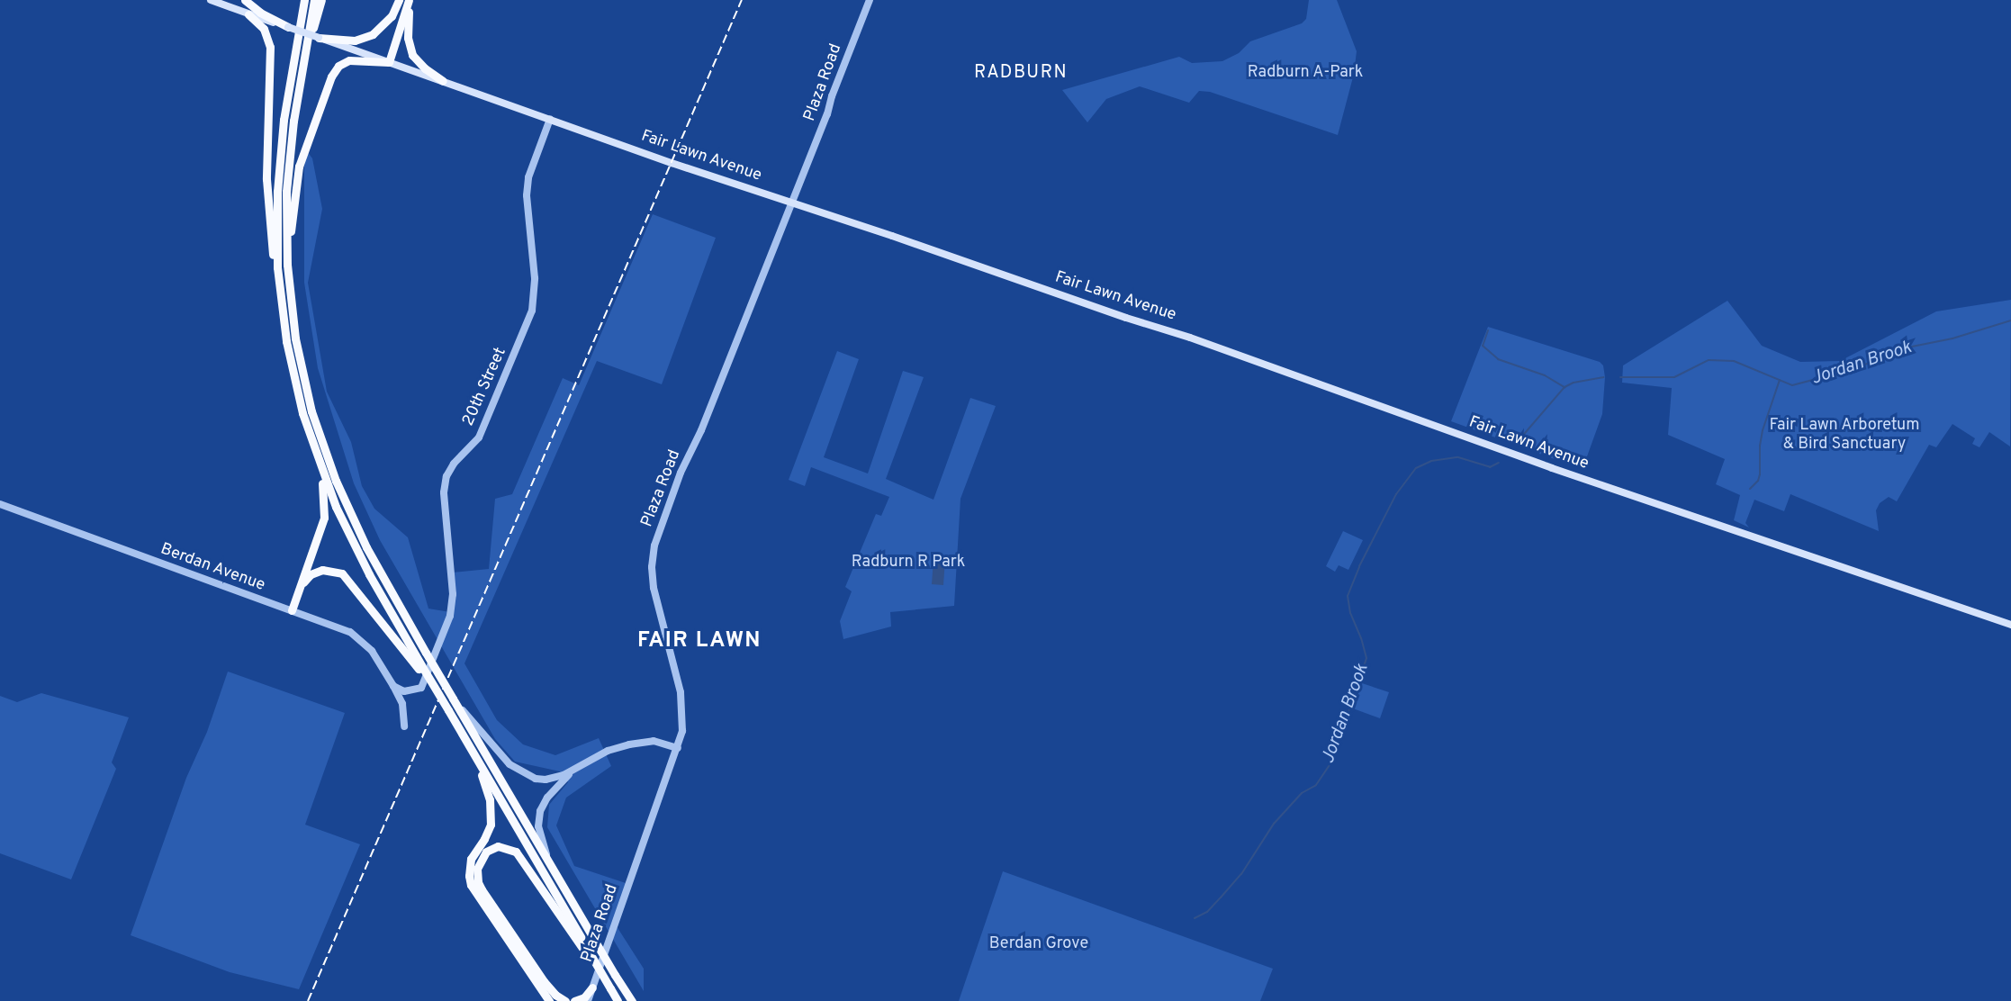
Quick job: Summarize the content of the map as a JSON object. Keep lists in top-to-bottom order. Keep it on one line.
{"streets":{"main road":["Fair Lawn Avenue"],"street":["Plaza Road","20th Street","Berdan Avenue"]},"crossings":[["Plaza Road","Fair Lawn Avenue"],["Fair Lawn Avenue","20th Street"],["20th Street","Berdan Avenue"]],"districts":["RADBURN","FAIR LAWN"],"water":["Jordan Brook"],"parks":["Radburn A-Park","Fair Lawn Arboretum & Bird Sanctuary","Radburn R Park","Berdan Grove"]}
